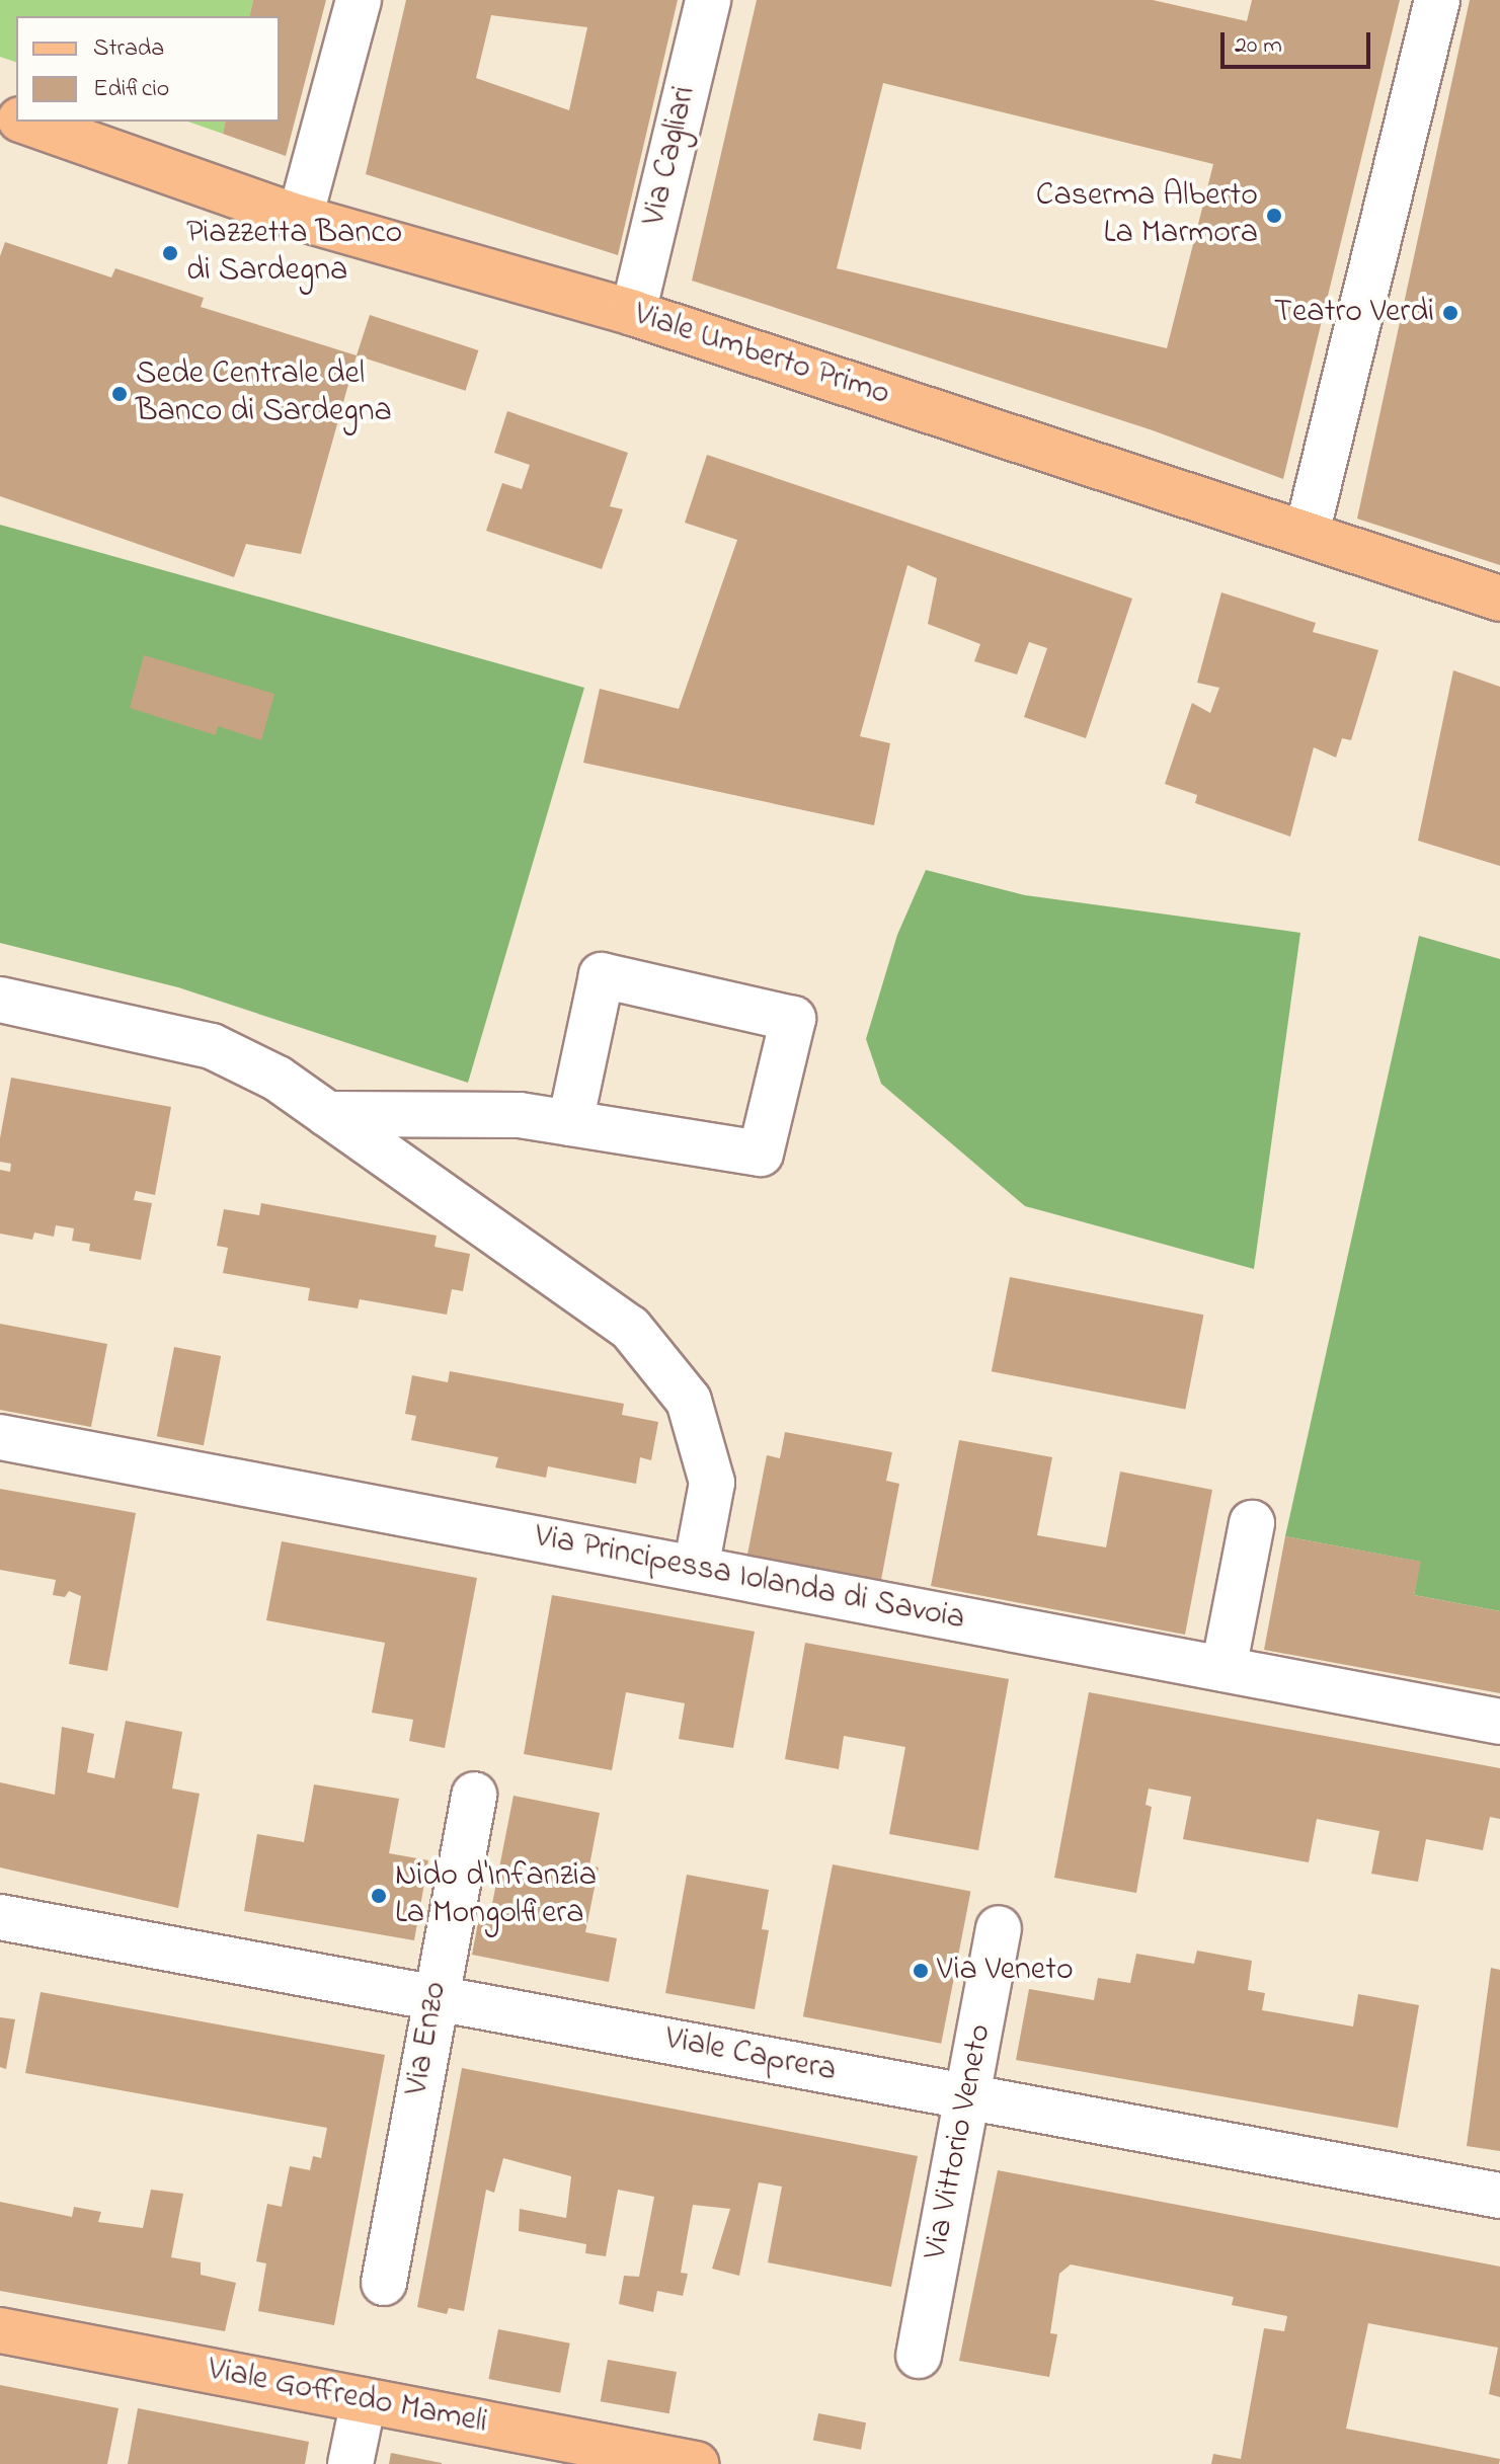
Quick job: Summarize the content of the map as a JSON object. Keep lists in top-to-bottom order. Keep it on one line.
{"streets":{"main road":["Viale Umberto Primo","Viale Goffredo Mameli"],"street":["Via Cagliari","Via Principessa Iolanda di Savoia","Via Enzo","Viale Caprera","Via Vittorio Veneto"]},"crossings":[["Via Cagliari","Viale Umberto Primo"],["Via Enzo","Viale Caprera"],["Viale Caprera","Via Vittorio Veneto"]],"places":["Caserma Alberto La Marmora","Piazzetta Banco di Sardegna","Teatro Verdi","Sede Centrale del Banco di Sardegna","Nido d'Infanzia La Mongolfiera","Via Veneto"],"legend":["Strada","Edificio"],"scale_bar":"20 m"}
